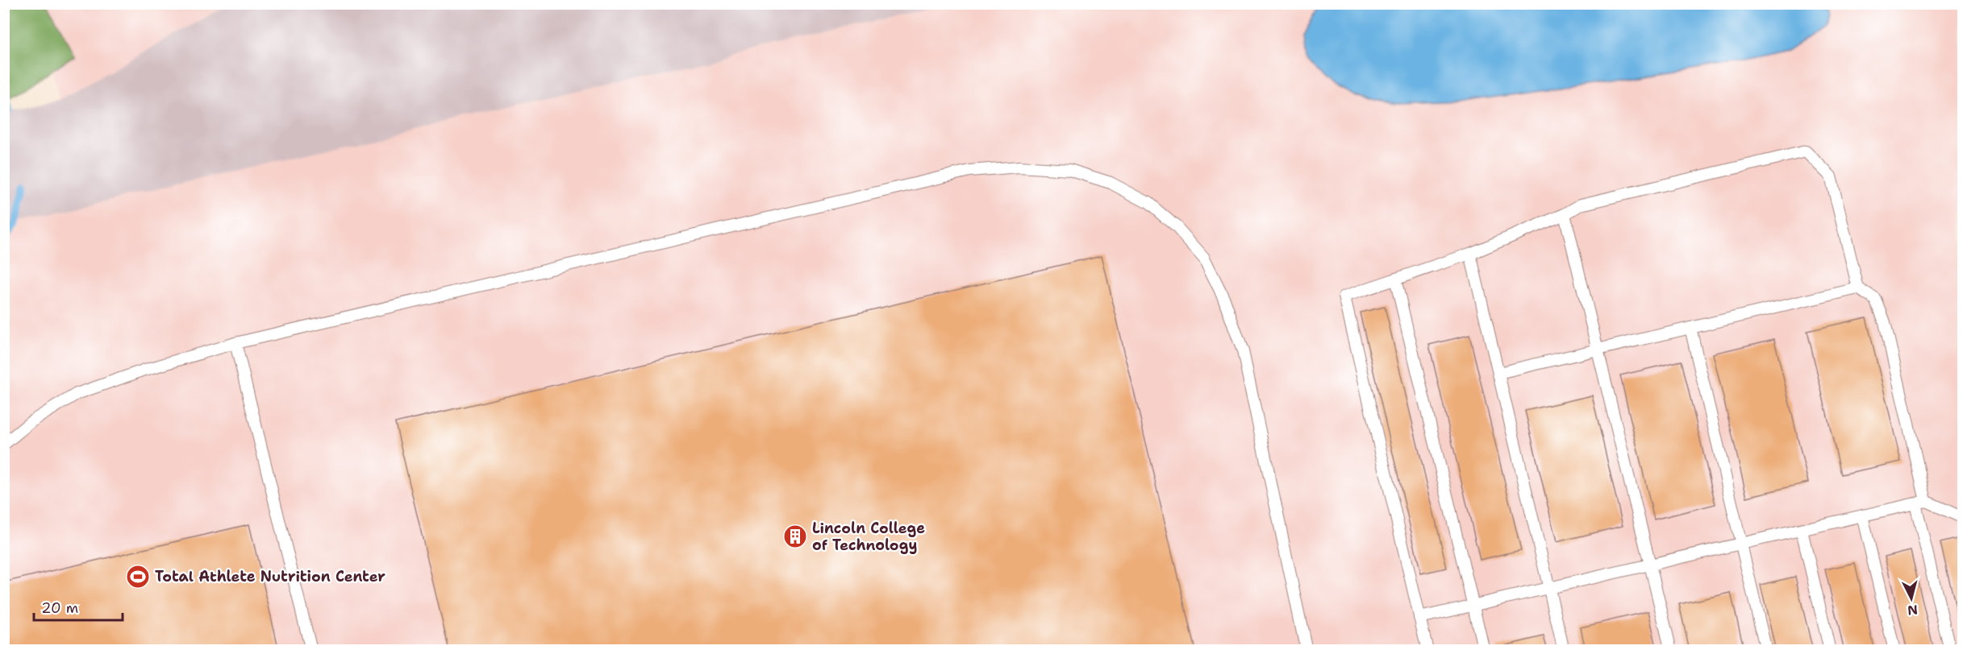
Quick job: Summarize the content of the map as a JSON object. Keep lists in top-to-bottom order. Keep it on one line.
{"places":{"building":["Lincoln College of Technology"],"sports":["Total Athlete Nutrition Center"]},"scale_bar":"20 m","north":"bottom"}
